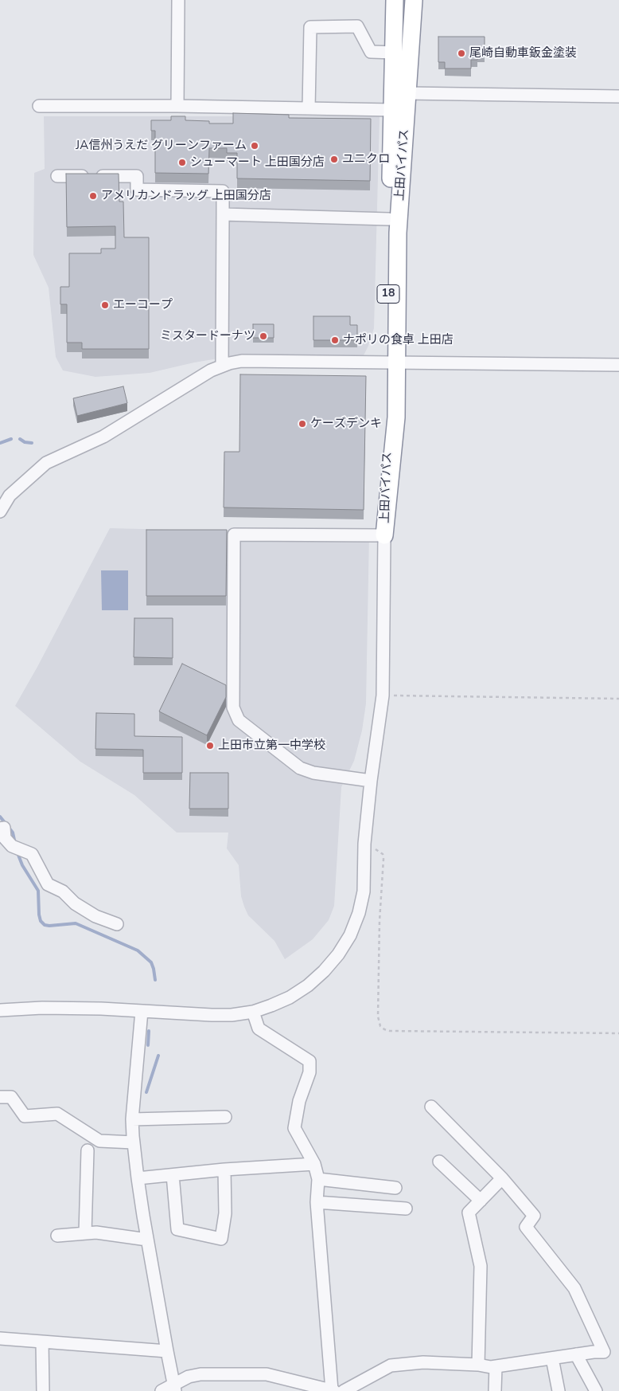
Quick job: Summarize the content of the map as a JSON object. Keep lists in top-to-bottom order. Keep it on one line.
{"streets":{"highway":["上田バイパス","18"]},"places":["尾崎自動車鈑金塗装","JA信州うえだ グリーンファーム","ユニクロ","シューマート 上田国分店","アメリカンドラッグ 上田国分店","エーコープ","ミスタードーナツ","ナポリの食卓 上田店","ケーズデンキ","上田市立第一中学校"]}
